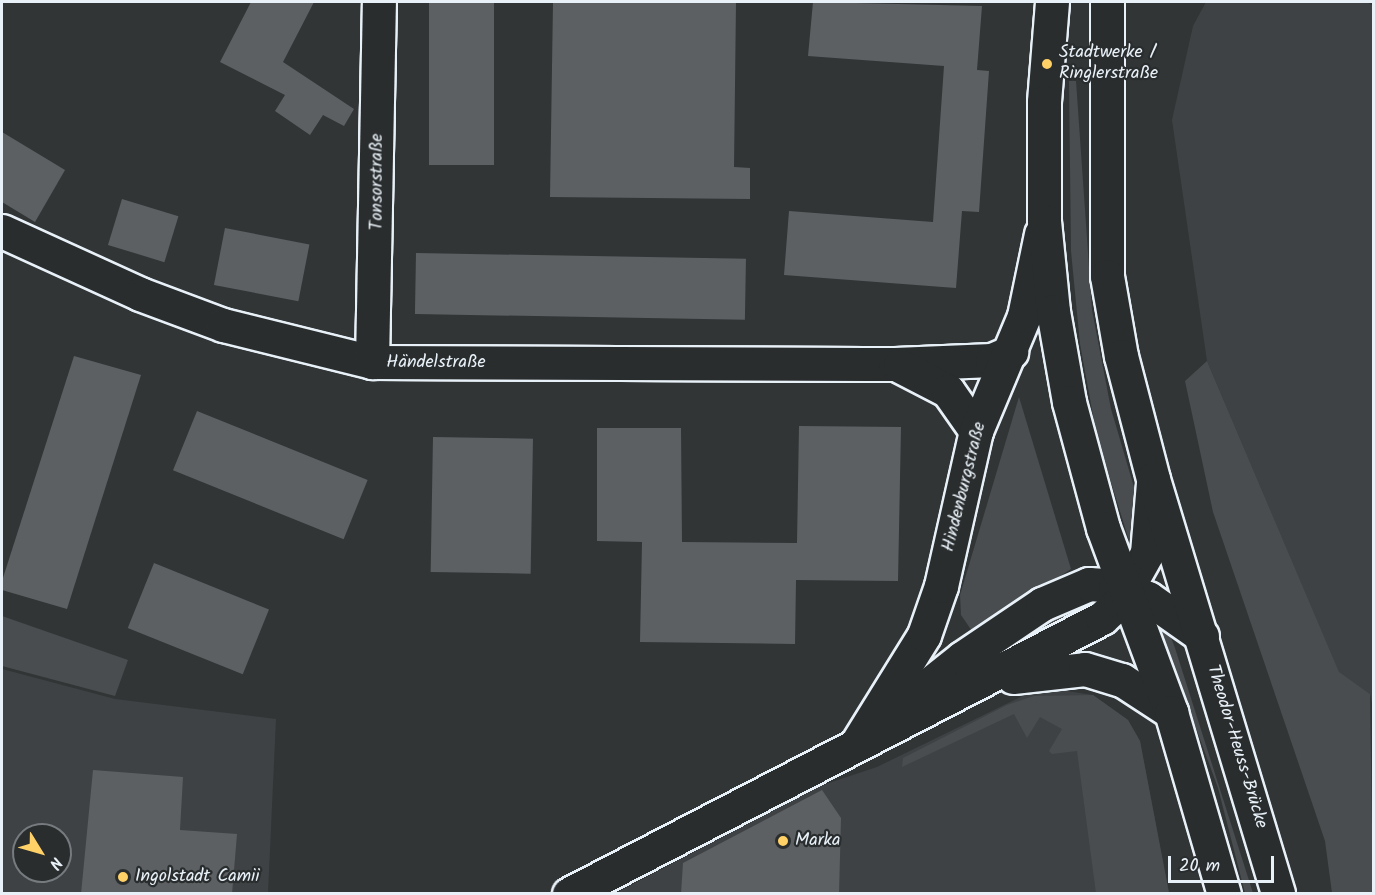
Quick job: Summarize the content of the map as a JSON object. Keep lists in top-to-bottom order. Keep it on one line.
{"streets":{"street":["Tonsorstraße","Händelstraße","Hindenburgstraße","Theodor-Heuss-Brücke"]},"crossings":[["Tonsorstraße","Händelstraße"],["Händelstraße","Hindenburgstraße"]],"places":["Stadtwerke / Ringlerstraße","Marka","Ingolstadt Camii"],"scale_bar":"20 m","north":"bottom right"}
